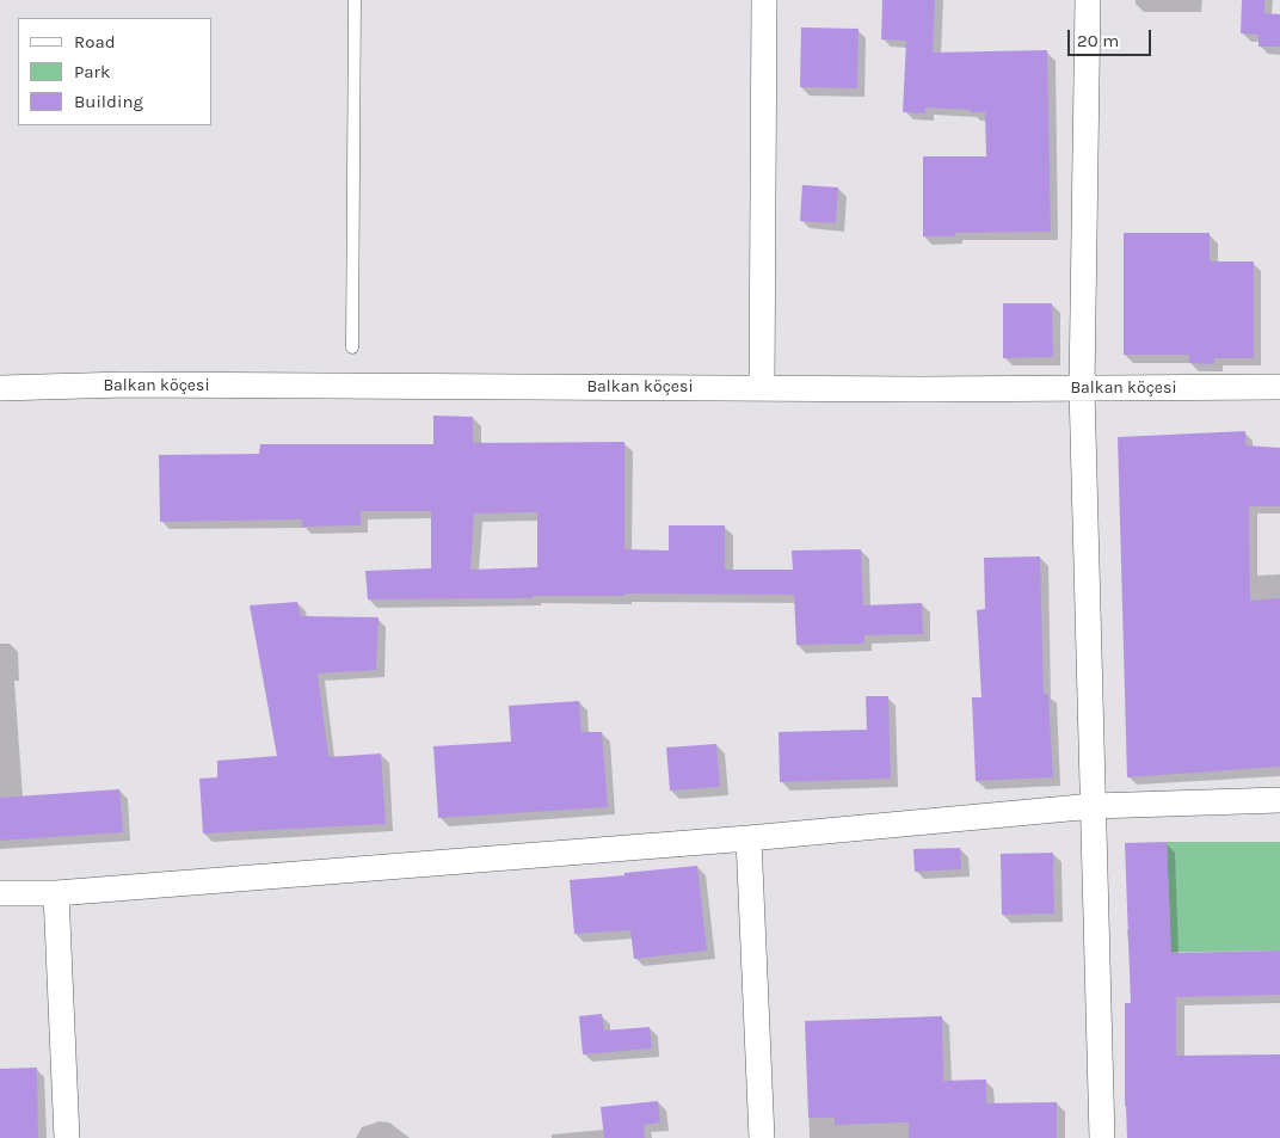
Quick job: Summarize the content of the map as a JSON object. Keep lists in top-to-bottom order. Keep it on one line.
{"streets":{"street":["Balkan köçesi"]},"legend":["Road","Park","Building"],"scale_bar":"20 m"}
